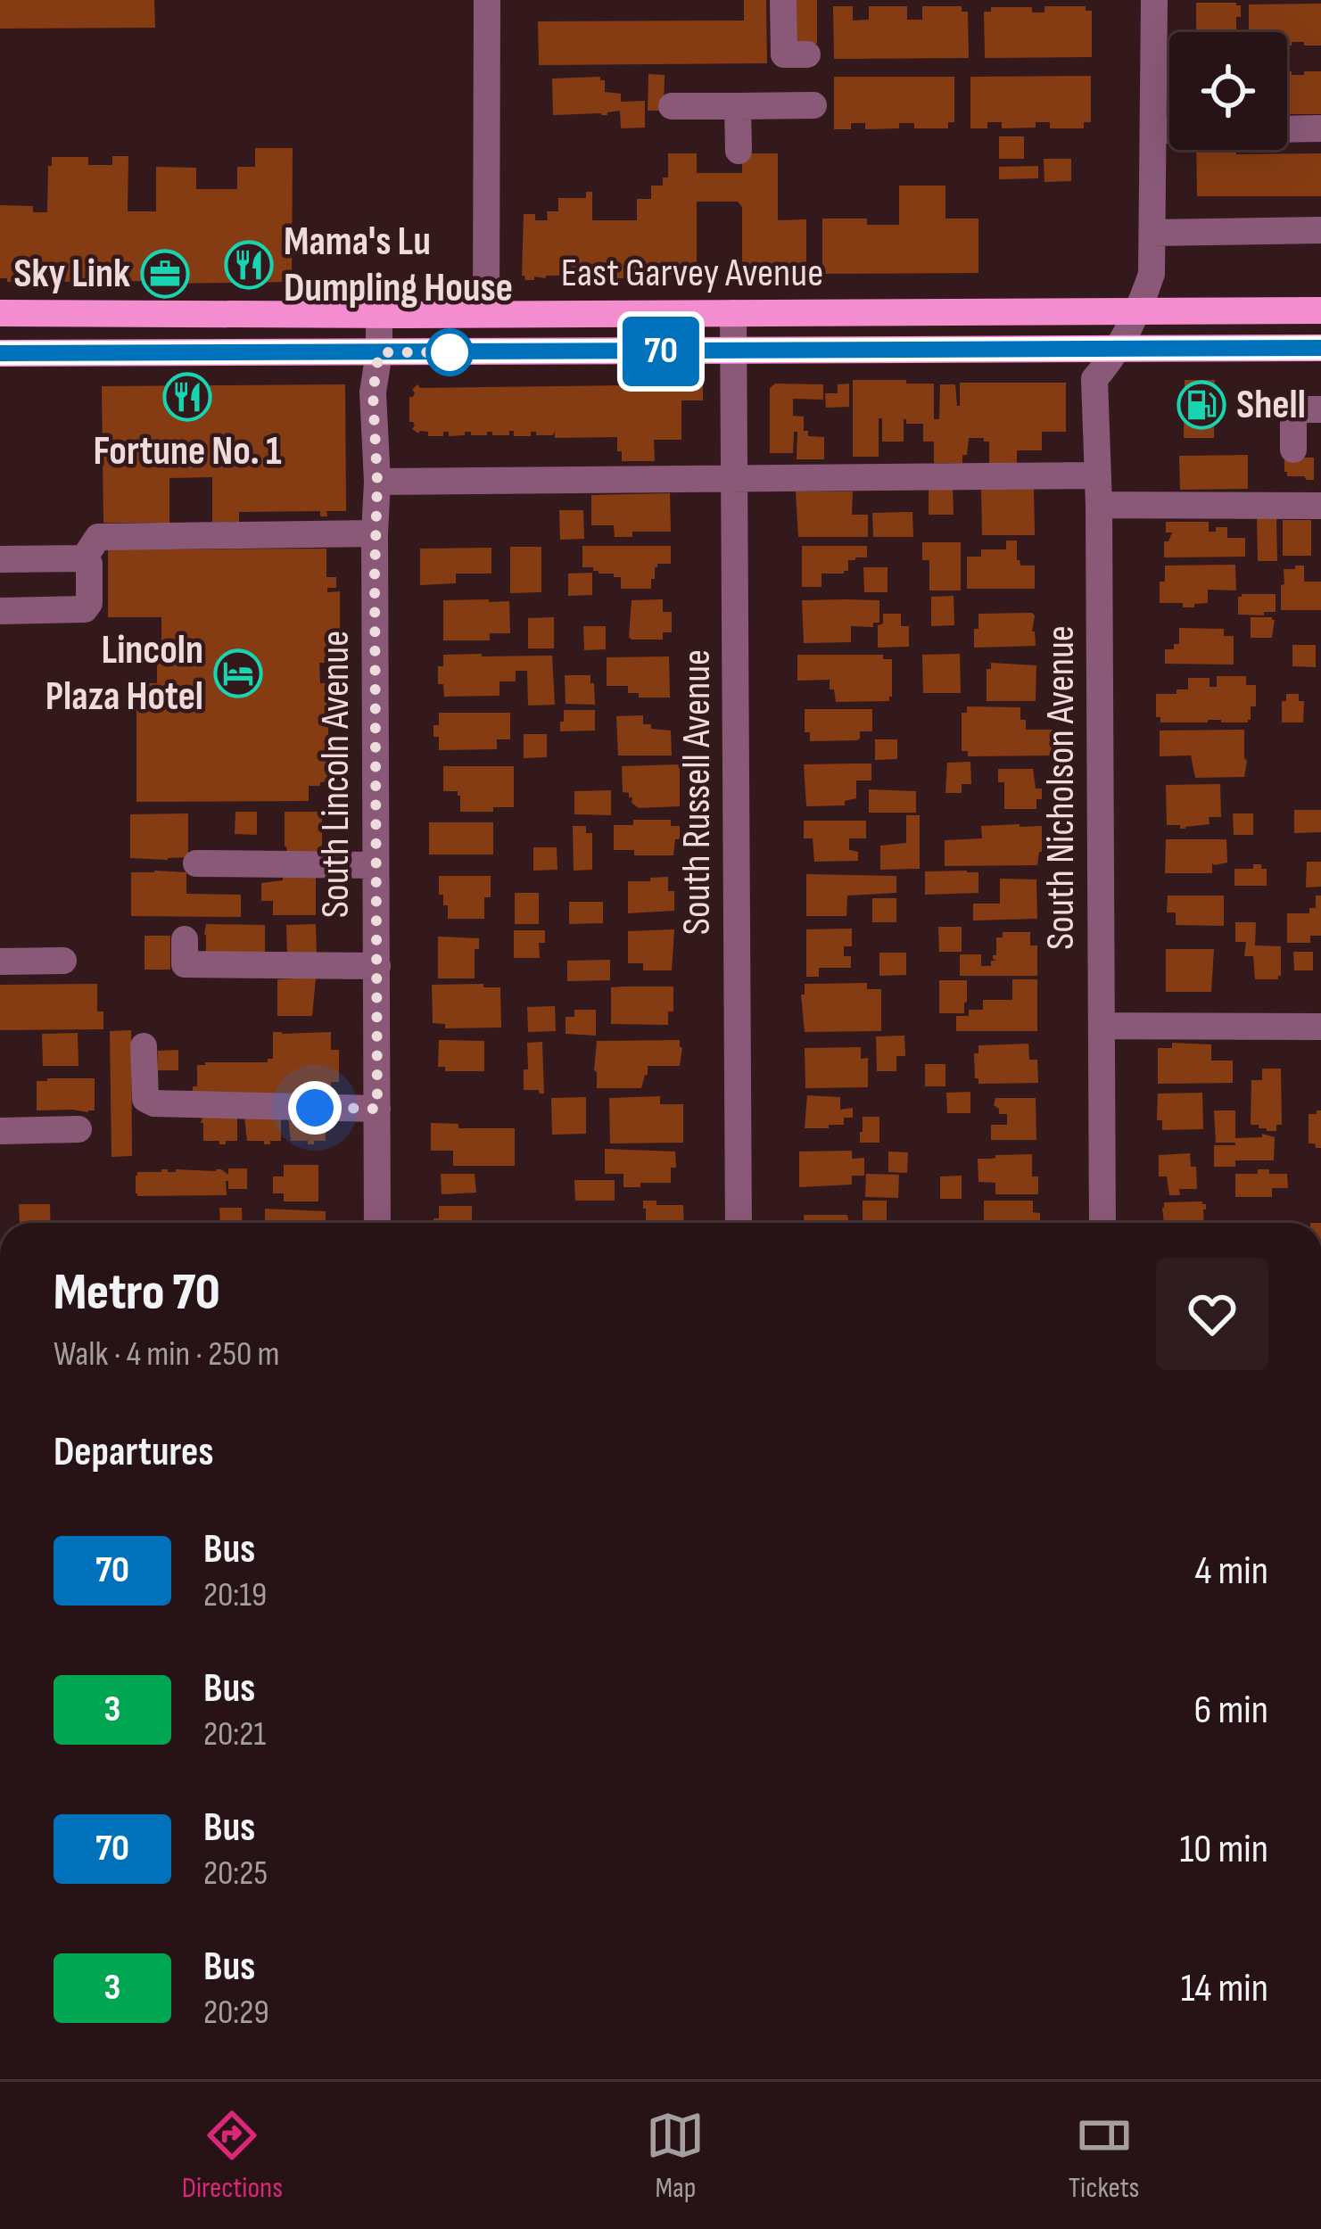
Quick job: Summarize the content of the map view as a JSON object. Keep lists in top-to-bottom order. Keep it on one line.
{"streets":{"main road":["East Garvey Avenue"],"street":["South Lincoln Avenue","South Nicholson Avenue","South Russell Avenue"]},"crossings":[["East Garvey Avenue","South Lincoln Avenue"],["East Garvey Avenue","South Nicholson Avenue"],["East Garvey Avenue","South Russell Avenue"]],"places":{"restaurant":["Mama's Lu Dumpling House","Fortune No. 1"],"office":["Sky Link"],"fuel station":["Shell"],"hotel":["Lincoln Plaza Hotel"]},"lines":["bus line 70"],"page":{"on_map":"70","heading":[["Metro 70","Walk · 4 min · 250 m"],"Departures"],"list":[{"mark":"70","name":"Bus","note":"20:19","value":"4 min"},{"mark":"3","name":"Bus","note":"20:21","value":"6 min"},{"mark":"70","name":"Bus","note":"20:25","value":"10 min"},{"mark":"3","name":"Bus","note":"20:29","value":"14 min"}],"tabs":["Directions","Map","Tickets"]}}
